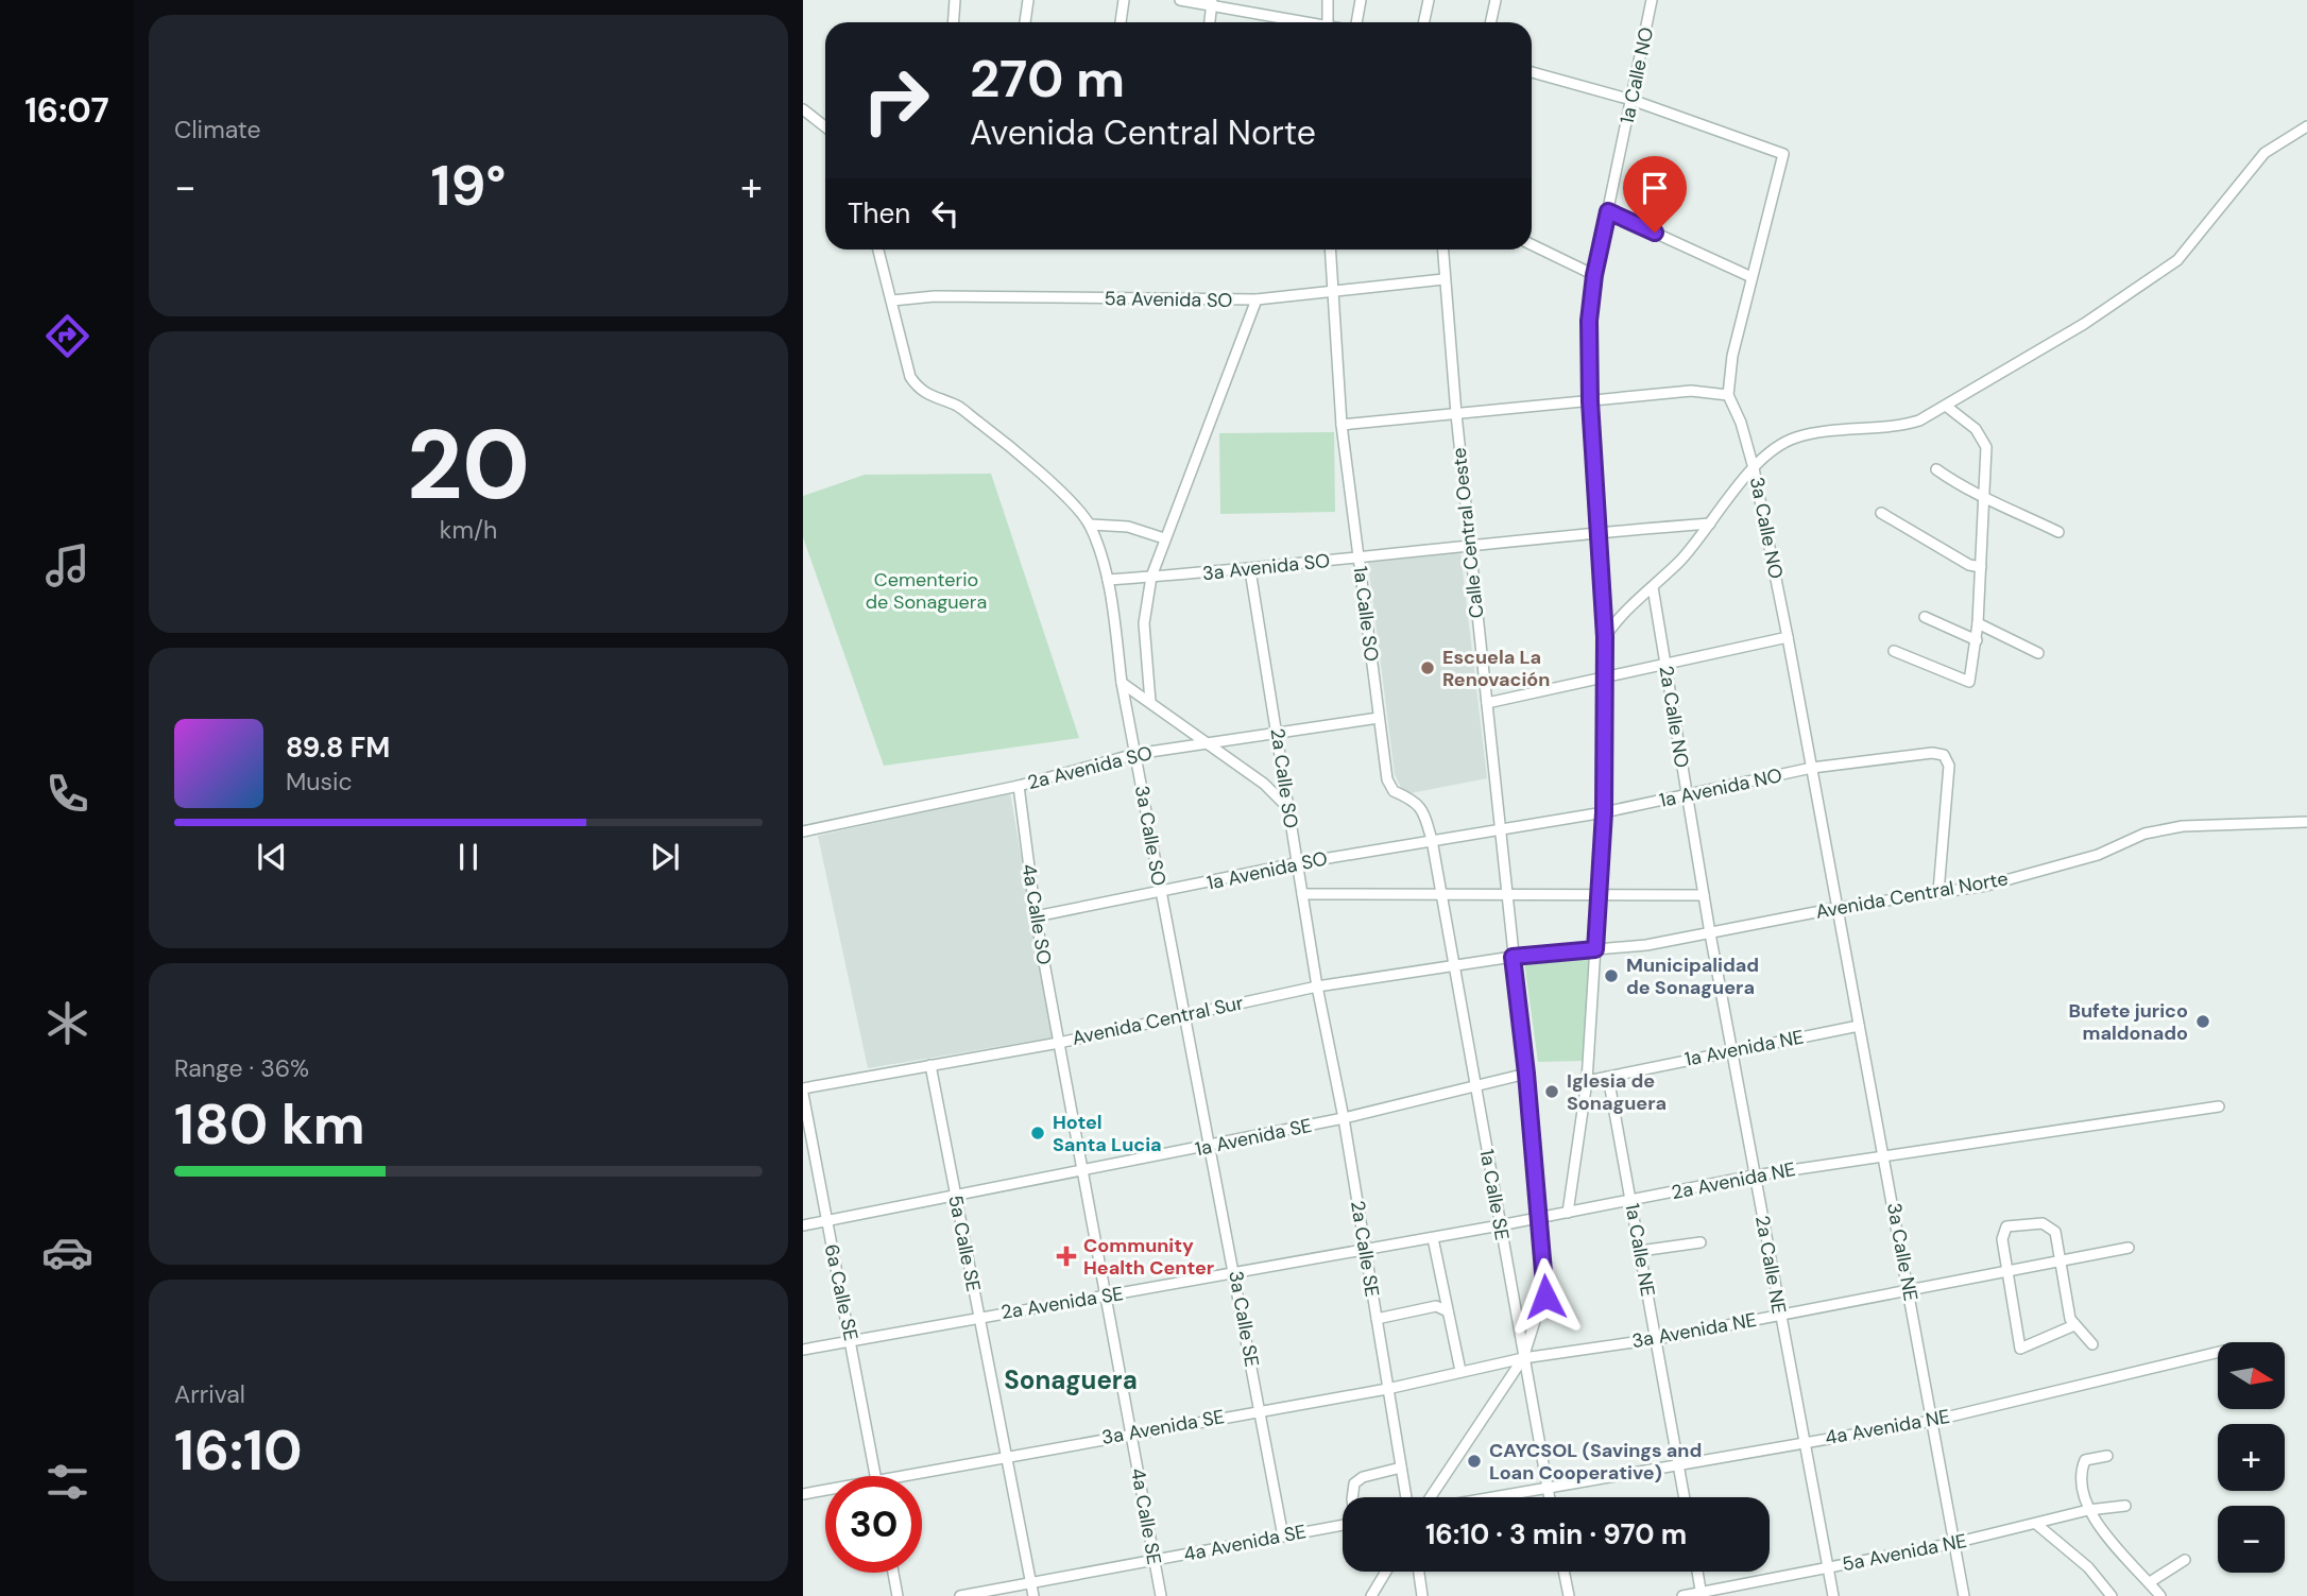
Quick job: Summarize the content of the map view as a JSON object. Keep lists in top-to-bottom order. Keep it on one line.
{"streets":{"street":["1a Calle NO","5a Avenida SO","3a Calle NO","Calle Central Oeste","3a Avenida SO","1a Calle SO","2a Calle NO","2a Avenida SO","2a Calle SO","1a Avenida NO","3a Calle SO","1a Avenida SO","Avenida Central Norte","4a Calle SO","Avenida Central Sur","1a Avenida NE","1a Avenida SE","2a Avenida NE","1a Calle SE","5a Calle SE","2a Calle SE","1a Calle NE","3a Calle NE","2a Calle NE","6a Calle SE","2a Avenida SE","3a Calle SE","3a Avenida NE","3a Avenida SE","4a Avenida NE","4a Calle SE","4a Avenida SE","5a Avenida NE"]},"crossings":[["1a Calle NO","3a Calle NO"],["1a Calle NO","3a Avenida SO"],["1a Calle NO","1a Avenida NO"],["1a Calle NO","Avenida Central Norte"],["5a Avenida SO","Calle Central Oeste"],["5a Avenida SO","1a Calle SO"],["3a Calle NO","1a Avenida NO"],["3a Calle NO","Avenida Central Norte"],["3a Calle NO","3a Calle NE"],["Calle Central Oeste","3a Avenida SO"],["Calle Central Oeste","1a Avenida NO"],["Calle Central Oeste","1a Avenida SO"],["Calle Central Oeste","Avenida Central Norte"],["Calle Central Oeste","Avenida Central Sur"],["Calle Central Oeste","1a Avenida SE"],["Calle Central Oeste","2a Avenida NE"],["Calle Central Oeste","1a Calle SE"],["Calle Central Oeste","2a Avenida SE"],["Calle Central Oeste","3a Avenida NE"],["Calle Central Oeste","3a Avenida SE"],["3a Avenida SO","1a Calle SO"],["3a Avenida SO","2a Calle SO"],["3a Avenida SO","3a Calle SO"],["1a Calle SO","2a Avenida SO"],["1a Calle SO","1a Avenida SO"],["1a Calle SO","Avenida Central Sur"],["1a Calle SO","1a Calle SE"],["2a Calle NO","1a Avenida NO"],["2a Calle NO","Avenida Central Norte"],["2a Calle NO","2a Calle NE"],["2a Avenida SO","2a Calle SO"],["2a Avenida SO","3a Calle SO"],["2a Avenida SO","4a Calle SO"],["2a Calle SO","1a Avenida SO"],["2a Calle SO","Avenida Central Sur"],["2a Calle SO","2a Calle SE"],["1a Avenida NO","1a Avenida SO"],["1a Avenida NO","Avenida Central Norte"],["3a Calle SO","1a Avenida SO"],["3a Calle SO","Avenida Central Sur"],["3a Calle SO","3a Calle SE"],["1a Avenida SO","4a Calle SO"],["Avenida Central Norte","Avenida Central Sur"],["Avenida Central Norte","3a Calle NE"],["Avenida Central Norte","2a Calle NE"],["4a Calle SO","Avenida Central Sur"],["4a Calle SO","4a Calle SE"],["Avenida Central Sur","1a Calle SE"],["Avenida Central Sur","5a Calle SE"],["Avenida Central Sur","2a Calle SE"],["Avenida Central Sur","6a Calle SE"],["Avenida Central Sur","3a Calle SE"],["Avenida Central Sur","4a Calle SE"],["1a Avenida NE","1a Calle NE"],["1a Avenida NE","3a Calle NE"],["1a Avenida NE","2a Calle NE"],["1a Avenida SE","1a Calle SE"],["1a Avenida SE","5a Calle SE"],["1a Avenida SE","2a Calle SE"],["1a Avenida SE","6a Calle SE"],["1a Avenida SE","3a Calle SE"],["1a Avenida SE","4a Calle SE"],["2a Avenida NE","1a Calle NE"],["2a Avenida NE","3a Calle NE"],["2a Avenida NE","2a Calle NE"],["2a Avenida NE","2a Avenida SE"],["1a Calle SE","2a Avenida SE"],["1a Calle SE","3a Avenida NE"],["1a Calle SE","3a Avenida SE"],["1a Calle SE","4a Avenida NE"],["5a Calle SE","2a Avenida SE"],["5a Calle SE","3a Avenida SE"],["5a Calle SE","4a Avenida SE"],["2a Calle SE","2a Avenida SE"],["2a Calle SE","3a Avenida SE"],["1a Calle NE","3a Avenida NE"],["1a Calle NE","4a Avenida NE"],["3a Calle NE","3a Avenida NE"],["3a Calle NE","4a Avenida NE"],["3a Calle NE","5a Avenida NE"],["2a Calle NE","3a Avenida NE"],["2a Calle NE","4a Avenida NE"],["2a Calle NE","5a Avenida NE"],["6a Calle SE","2a Avenida SE"],["2a Avenida SE","3a Calle SE"],["2a Avenida SE","4a Calle SE"],["3a Calle SE","3a Avenida SE"],["3a Calle SE","4a Avenida SE"],["3a Avenida NE","3a Avenida SE"],["3a Avenida SE","4a Calle SE"],["4a Calle SE","4a Avenida SE"]],"districts":["Sonaguera"],"parks":["Cementerio de Sonaguera"],"places":{"other":["Escuela La Renovación","Municipalidad de Sonaguera","Bufete jurico maldonado","Iglesia de Sonaguera","Hotel Santa Lucia","CAYCSOL (Savings and Loan Cooperative)"],"health":["Community Health Center"]},"north":"right","page":{"tabs":"16:07","tile":["Climate",["20","km/h"],["Range · 36%","180 km"],["Arrival","16:10"]],"turn":["270 m","Avenida Central Norte"],"heat":["−","19°","+"],"then":"Then","song":["89.8 FM","Music"],"map_buttons":["+","−"],"limit":"30","trip":"16:10 · 3 min · 970 m"}}
